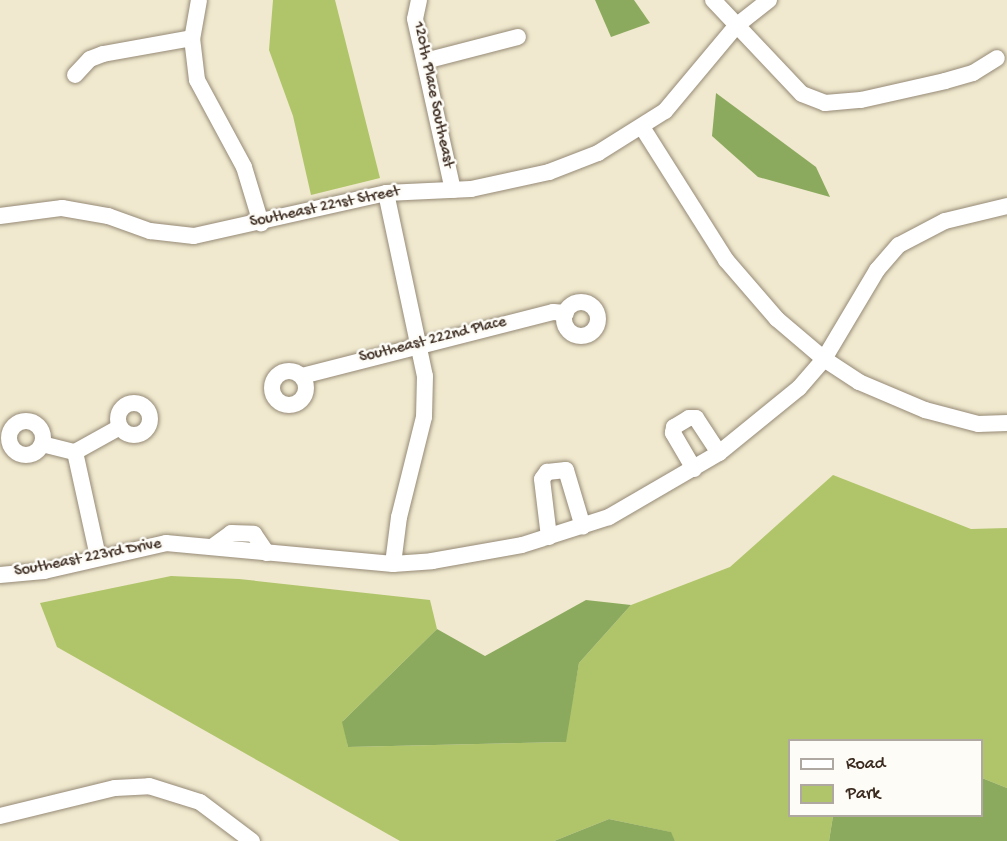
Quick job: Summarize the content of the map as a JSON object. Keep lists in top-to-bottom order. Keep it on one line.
{"streets":{"street":["120th Place Southeast","Southeast 221st Street","Southeast 222nd Place","Southeast 223rd Drive"]},"crossings":[["120th Place Southeast","Southeast 221st Street"]],"legend":["Road","Park"]}
